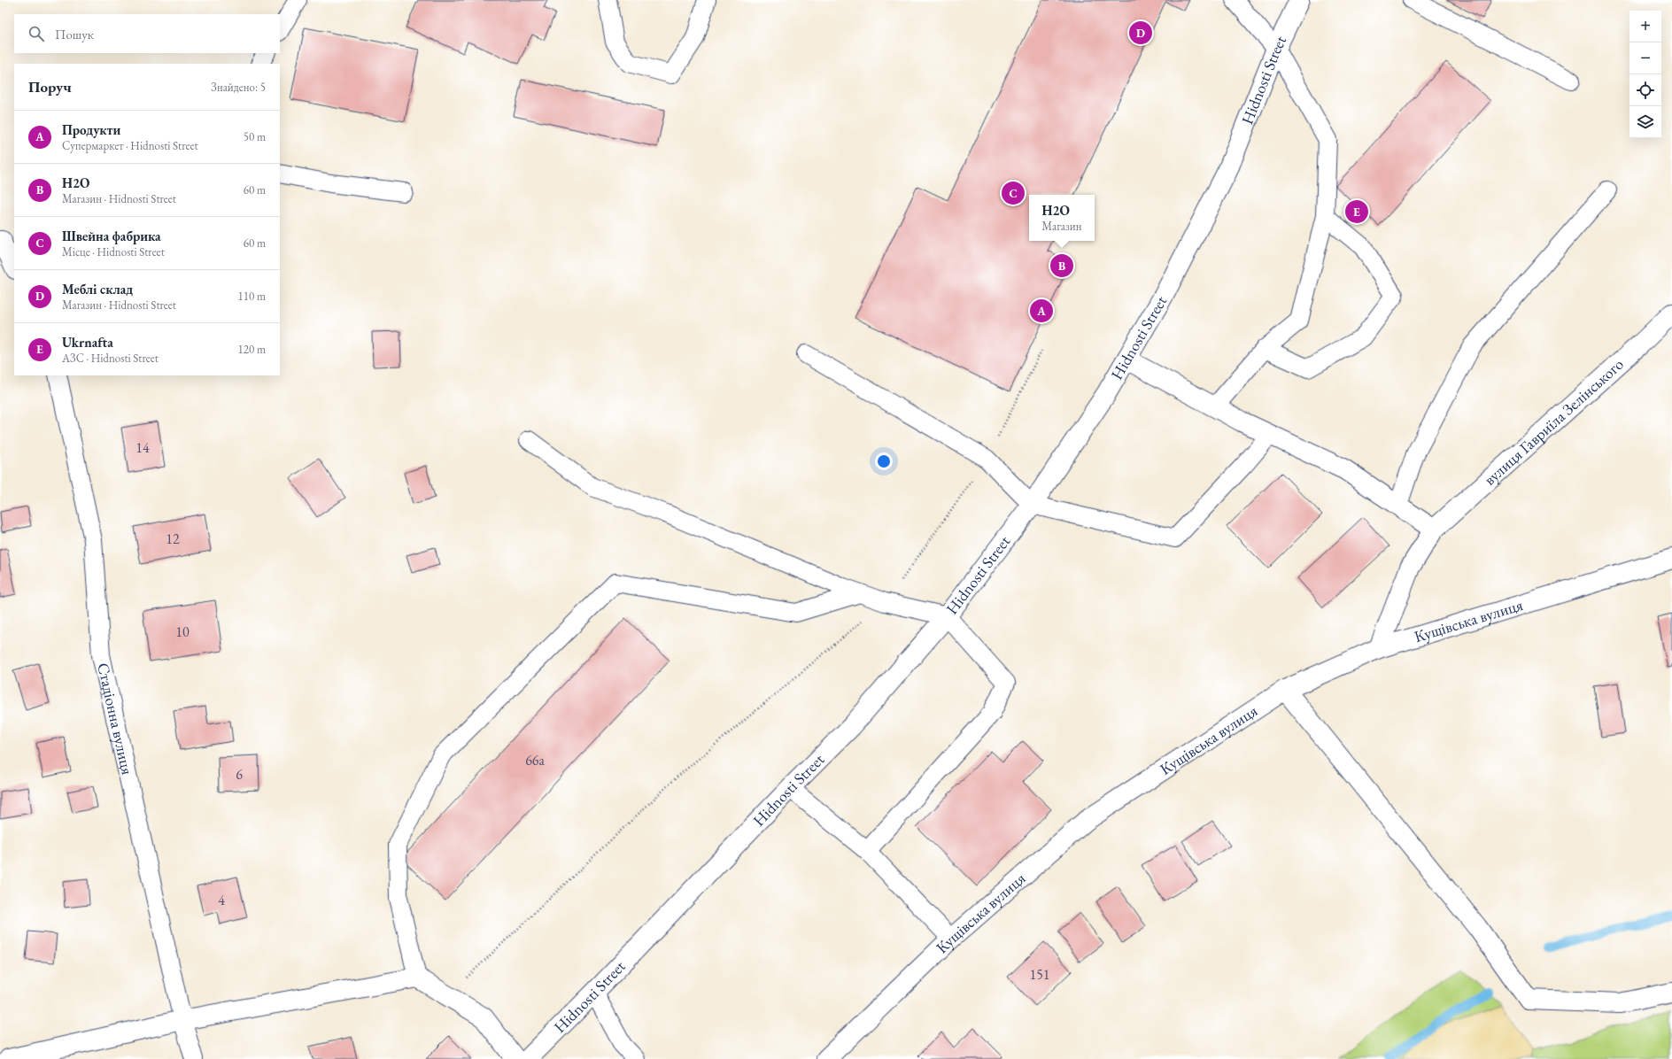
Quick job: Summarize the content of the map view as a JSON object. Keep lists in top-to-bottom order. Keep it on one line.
{"streets":{"street":["Hidnosti Street","вулиця Гавриїла Зелінського","Кущівська вулиця"],"lane":["Стадіонна вулиця"]},"crossings":[["вулиця Гавриїла Зелінського","Кущівська вулиця"]],"house_numbers":["14","12","10","66а","6","4","151"],"page":{"map_buttons":["+","−"],"search":"Пошук","pins":["D","C","E","B","A"],"heading":["Поруч","Знайдено: 5"],"list":[{"mark":"A","name":"Продукти","note":"Супермаркет · Hidnosti Street","value":"50 m"},{"mark":"B","name":"H2O","note":"Магазин · Hidnosti Street","value":"60 m"},{"mark":"C","name":"Швейна фабрика","note":"Місце · Hidnosti Street","value":"60 m"},{"mark":"D","name":"Меблі склад","note":"Магазин · Hidnosti Street","value":"110 m"},{"mark":"E","name":"Ukrnafta","note":"АЗС · Hidnosti Street","value":"120 m"}],"popup":["H2O","Магазин"]}}
